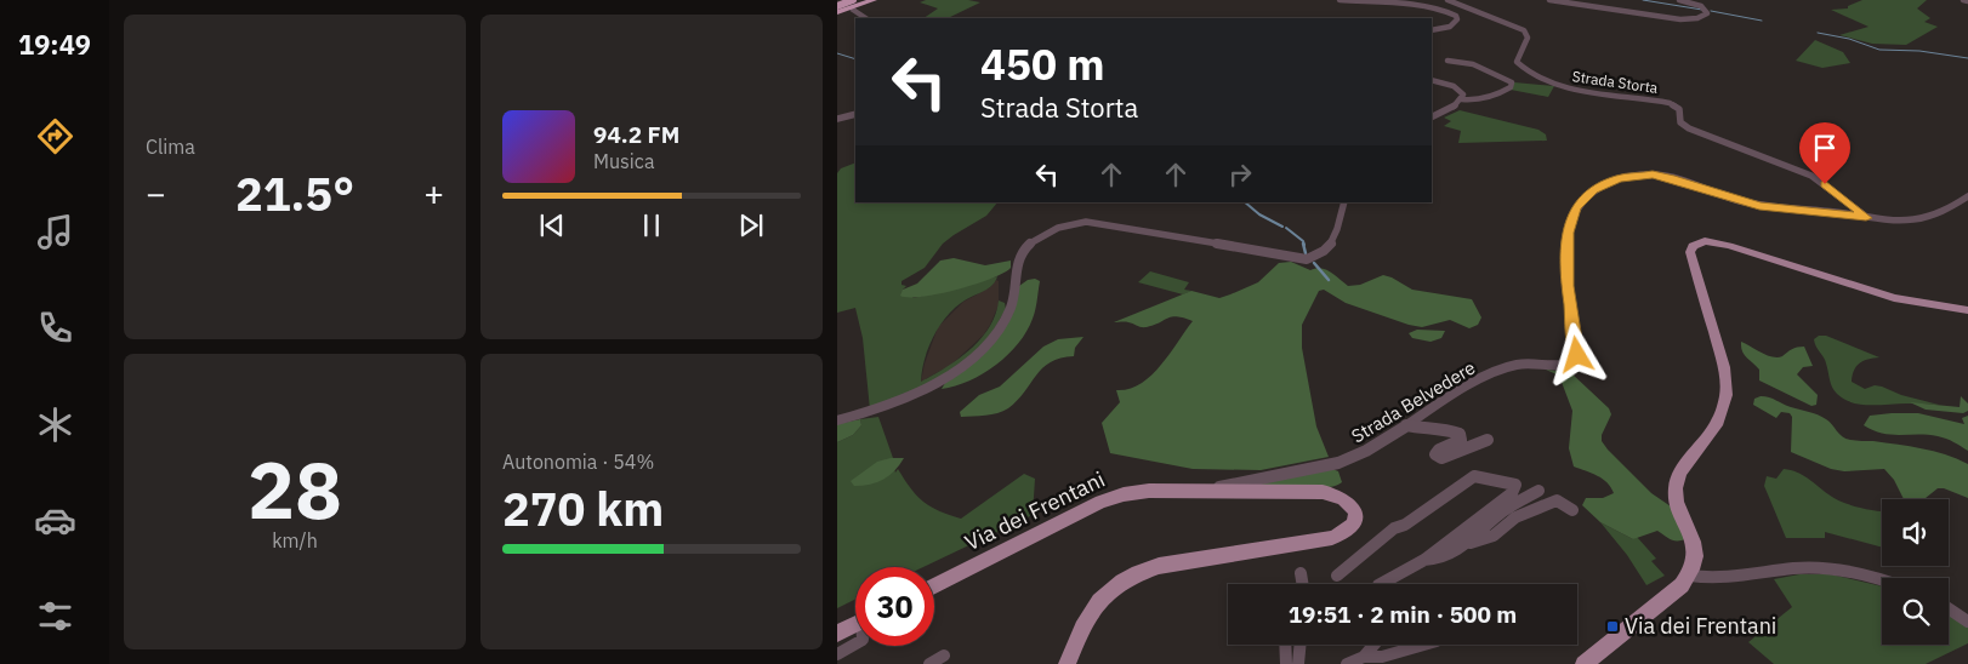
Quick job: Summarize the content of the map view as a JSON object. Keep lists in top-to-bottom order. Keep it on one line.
{"streets":{"main road":["Via dei Frentani"],"street":["Strada Storta","Strada Belvedere"]},"crossings":[["Strada Storta","Strada Belvedere"],["Strada Belvedere","Via dei Frentani"]],"places":{"transit":["Via dei Frentani"]},"page":{"tabs":"19:49","tile":["Clima",["28","km/h"],["Autonomia · 54%","270 km"]],"turn":["450 m","Strada Storta"],"song":["94.2 FM","Musica"],"heat":["−","21.5°","+"],"limit":"30","trip":"19:51 · 2 min · 500 m"}}
